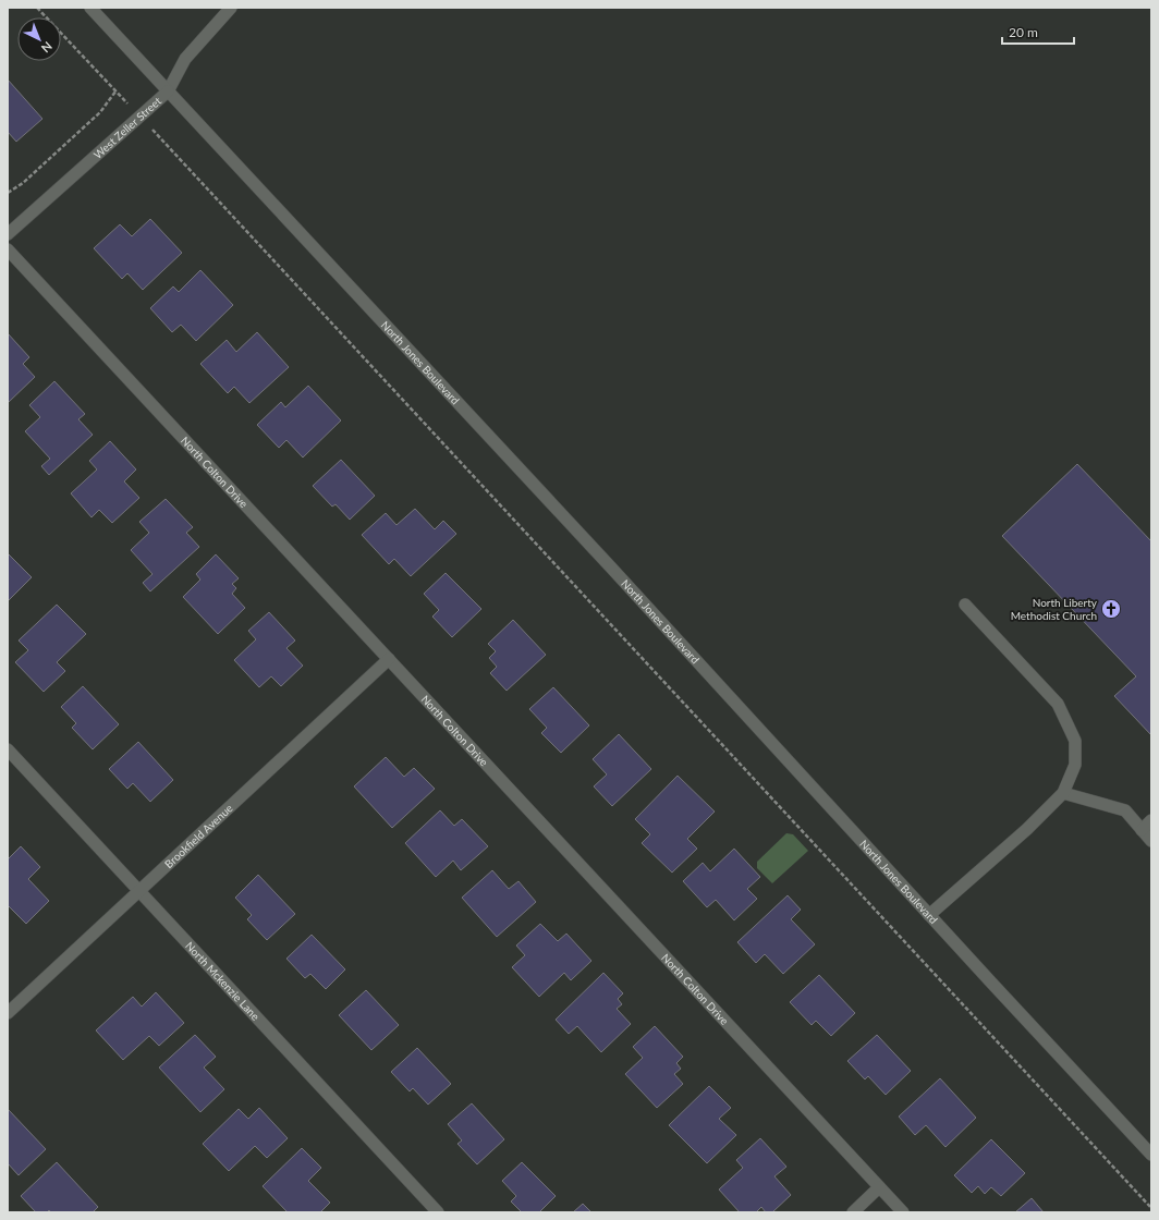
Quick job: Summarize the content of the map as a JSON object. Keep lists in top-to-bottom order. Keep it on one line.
{"streets":{"street":["West Zeller Street","North Jones Boulevard","North Colton Drive","Brookfield Avenue","North Mckenzie Lane"]},"crossings":[["West Zeller Street","North Jones Boulevard"],["North Colton Drive","Brookfield Avenue"],["Brookfield Avenue","North Mckenzie Lane"]],"places":{"church":["North Liberty Methodist Church"]},"scale_bar":"20 m","north":"bottom right"}
